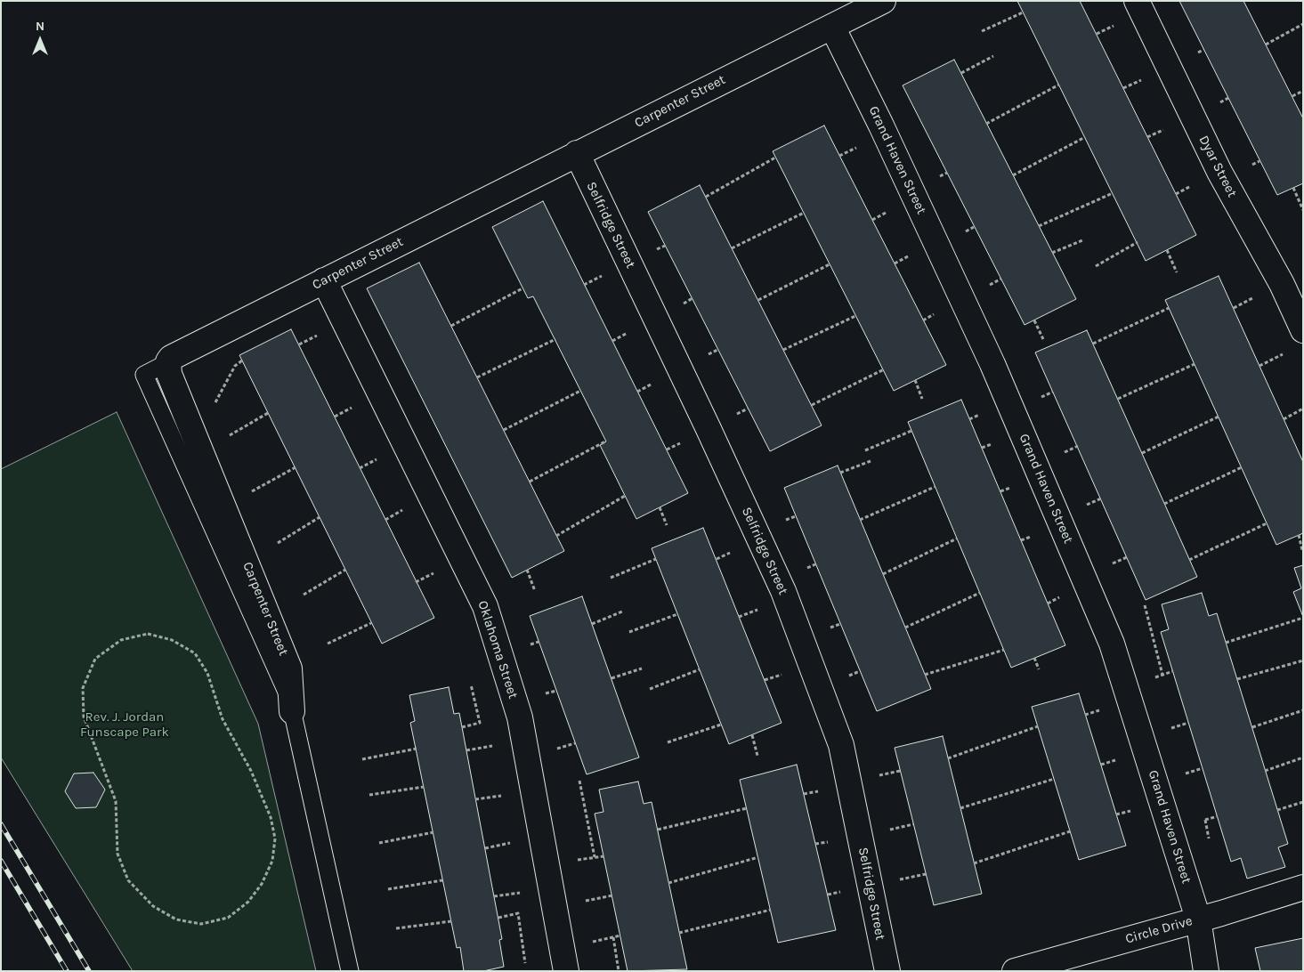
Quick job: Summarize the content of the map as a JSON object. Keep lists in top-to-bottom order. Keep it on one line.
{"streets":{"street":["Carpenter Street","Grand Haven Street","Dyar Street","Selfridge Street","Oklahoma Street","Circle Drive"]},"crossings":[["Carpenter Street","Grand Haven Street"],["Carpenter Street","Selfridge Street"],["Carpenter Street","Oklahoma Street"],["Grand Haven Street","Circle Drive"]],"parks":["Rev. J. Jordan Funscape Park"],"north":"top"}
